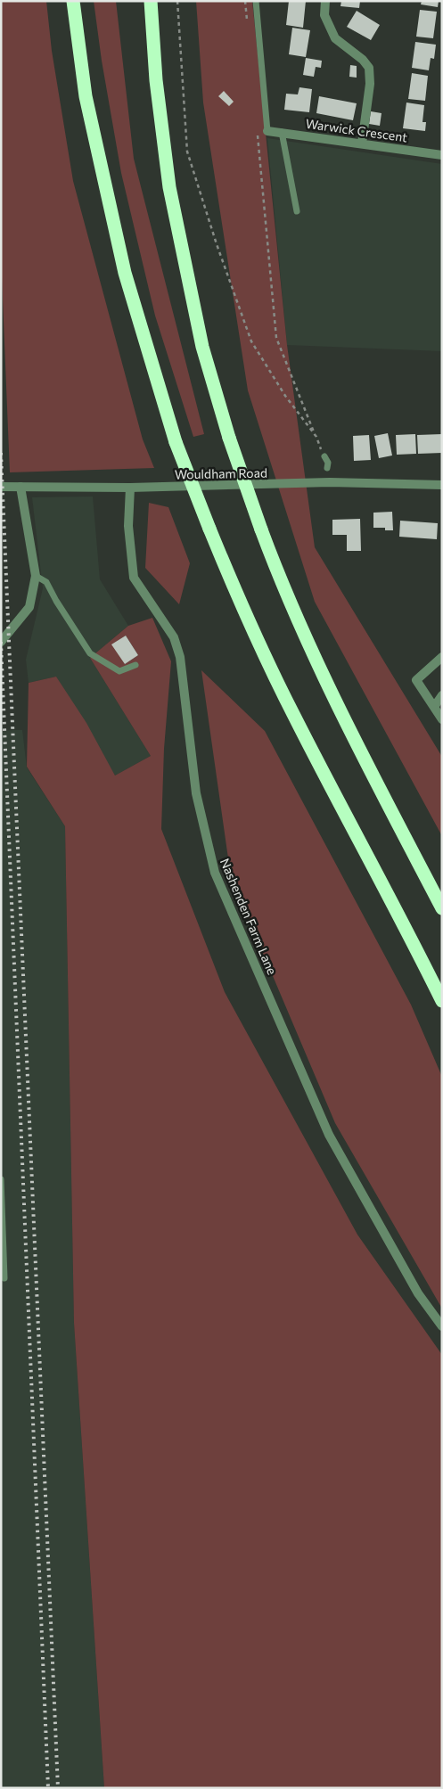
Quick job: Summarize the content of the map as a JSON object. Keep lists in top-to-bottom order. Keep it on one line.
{"streets":{"street":["Warwick Crescent","Wouldham Road","Nashenden Farm Lane"]},"crossings":[["Wouldham Road","Nashenden Farm Lane"]]}
